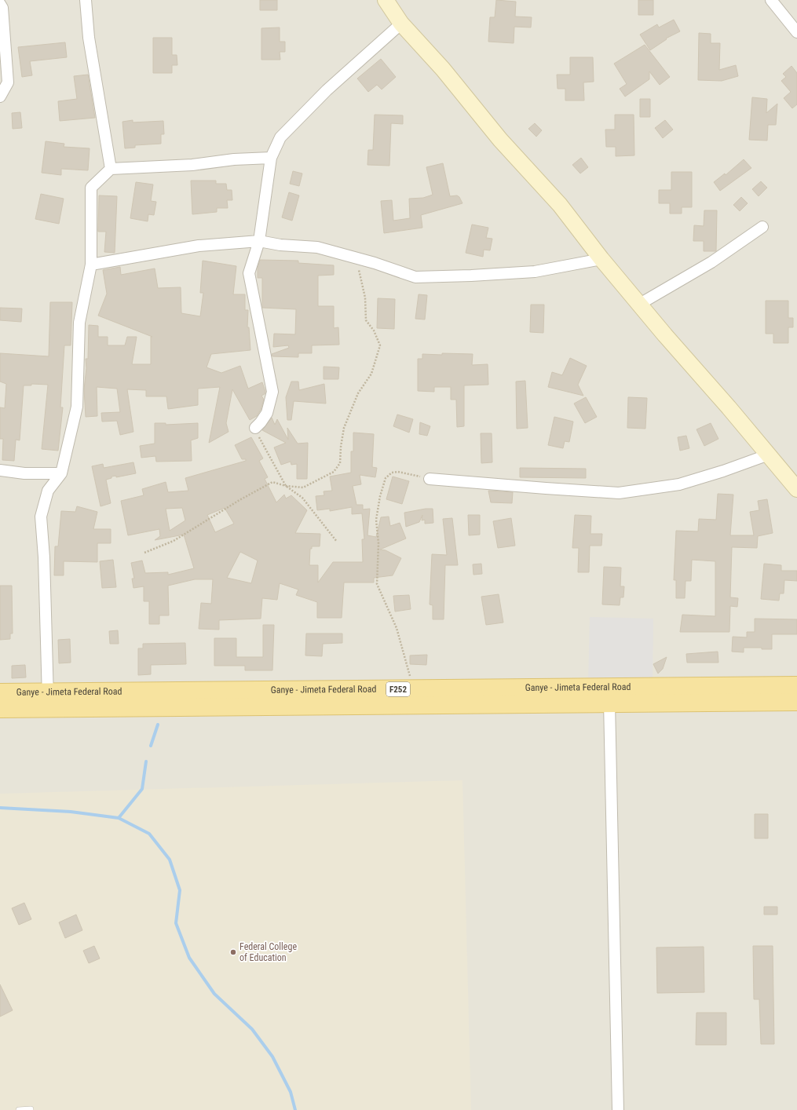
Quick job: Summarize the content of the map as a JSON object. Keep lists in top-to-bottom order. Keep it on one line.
{"streets":{"main road":["Ganye - Jimeta Federal Road","F252"]},"places":["Federal College of Education"]}
